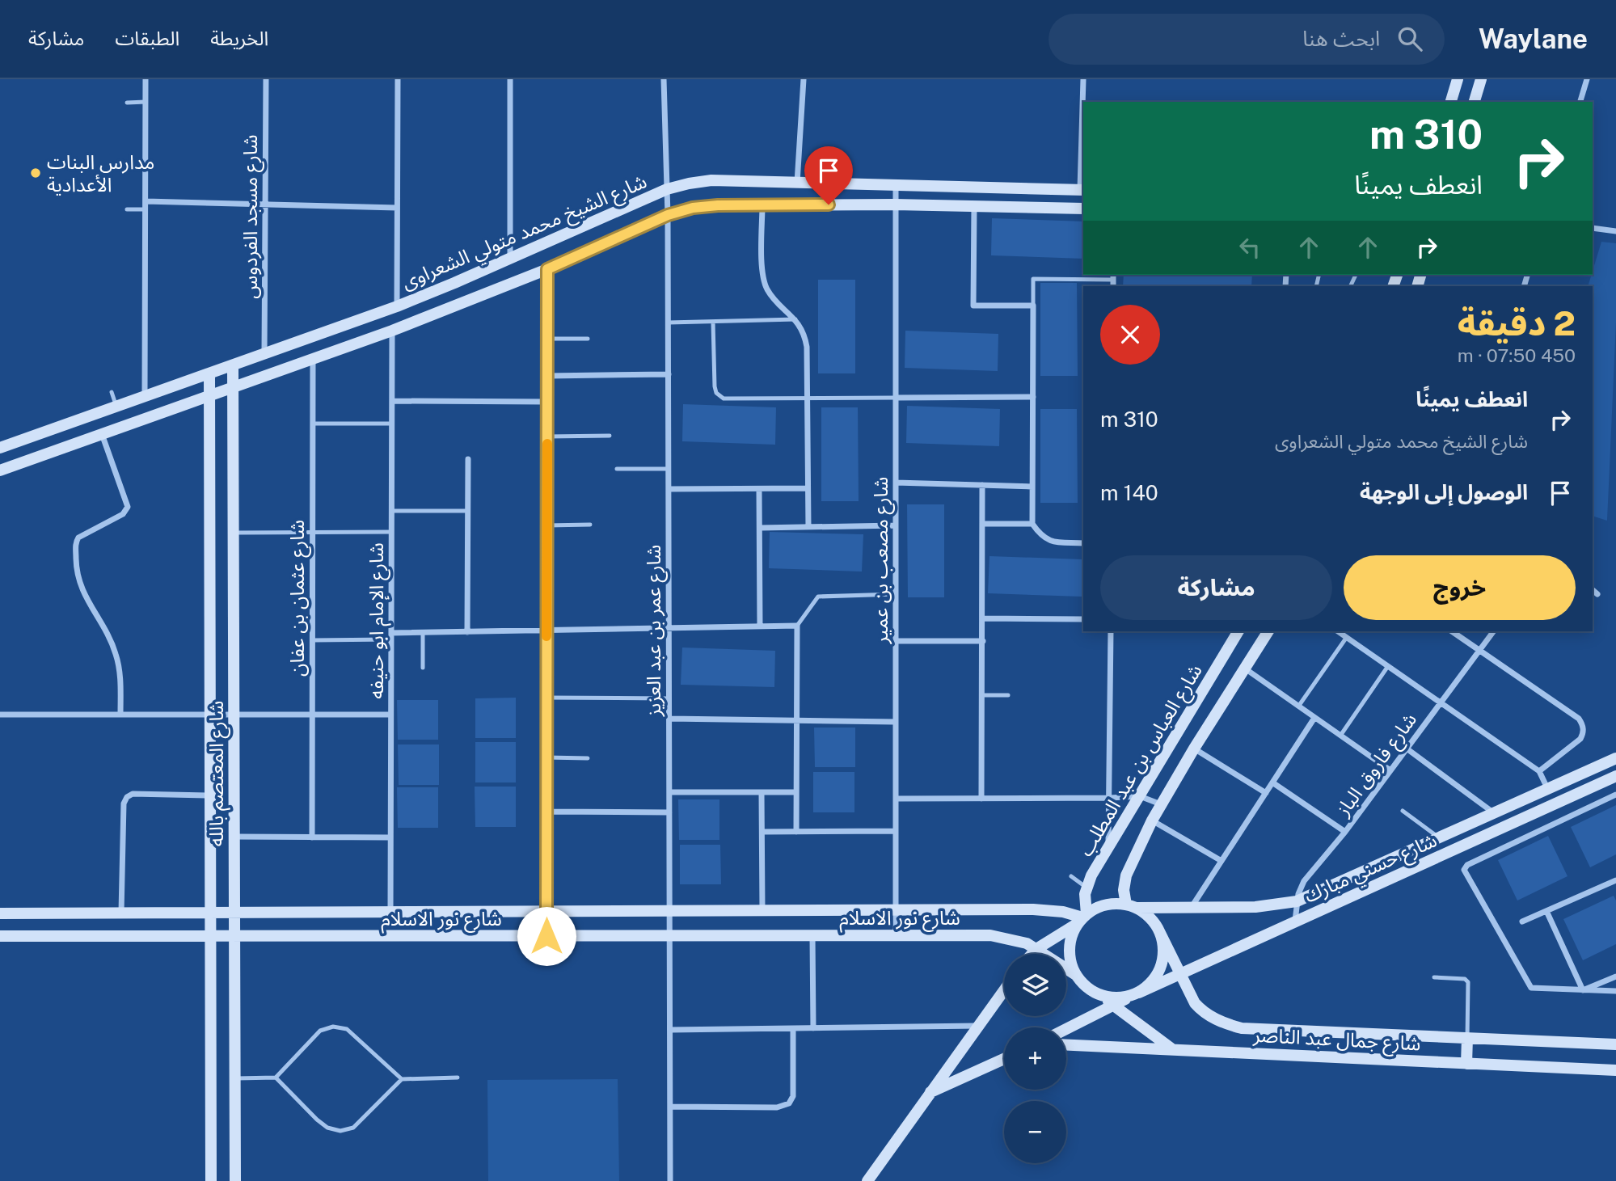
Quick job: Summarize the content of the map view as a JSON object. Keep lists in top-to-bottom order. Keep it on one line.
{"streets":{"street":["شارع مسجد الفردوس","شارع الشيخ محمد متولي الشعراوى","شارع مصعب بن عمير","شارع عثمان بن عفان","شارع الإمام ابو حنيفه","شارع عمر بن عبد العزيز","شارع العباس بن عبد المطلب","شارع فاروق الباز","شارع المعتصم بالله","شارع حسني مبارك","شارع نور الاسلام","شارع جمال عبد الناصر"]},"crossings":[["شارع مسجد الفردوس","شارع الشيخ محمد متولي الشعراوى"],["شارع الشيخ محمد متولي الشعراوى","شارع مصعب بن عمير"],["شارع الشيخ محمد متولي الشعراوى","شارع عثمان بن عفان"],["شارع الشيخ محمد متولي الشعراوى","شارع الإمام ابو حنيفه"],["شارع الشيخ محمد متولي الشعراوى","شارع عمر بن عبد العزيز"],["شارع الشيخ محمد متولي الشعراوى","شارع المعتصم بالله"],["شارع مصعب بن عمير","شارع نور الاسلام"],["شارع الإمام ابو حنيفه","شارع نور الاسلام"],["شارع عمر بن عبد العزيز","شارع نور الاسلام"],["شارع العباس بن عبد المطلب","شارع حسني مبارك"],["شارع العباس بن عبد المطلب","شارع نور الاسلام"],["شارع العباس بن عبد المطلب","شارع جمال عبد الناصر"],["شارع فاروق الباز","شارع حسني مبارك"],["شارع المعتصم بالله","شارع نور الاسلام"],["شارع حسني مبارك","شارع نور الاسلام"],["شارع حسني مبارك","شارع جمال عبد الناصر"],["شارع نور الاسلام","شارع جمال عبد الناصر"]],"places":["مدارس البنات الأعدادية"],"page":{"header":"Waylane","search":"ابحث هنا","nav":["الخريطة","الطبقات","مشاركة"],"turn":["310 m","انعطف يمينًا"],"heading":["2 دقيقة","450 m · 07:50"],"list":[{"name":"انعطف يمينًا","note":"شارع الشيخ محمد متولي الشعراوى","value":"310 m"},{"name":"الوصول إلى الوجهة","value":"140 m"}],"buttons":["خروج","مشاركة"],"map_buttons":["+","−"]}}
